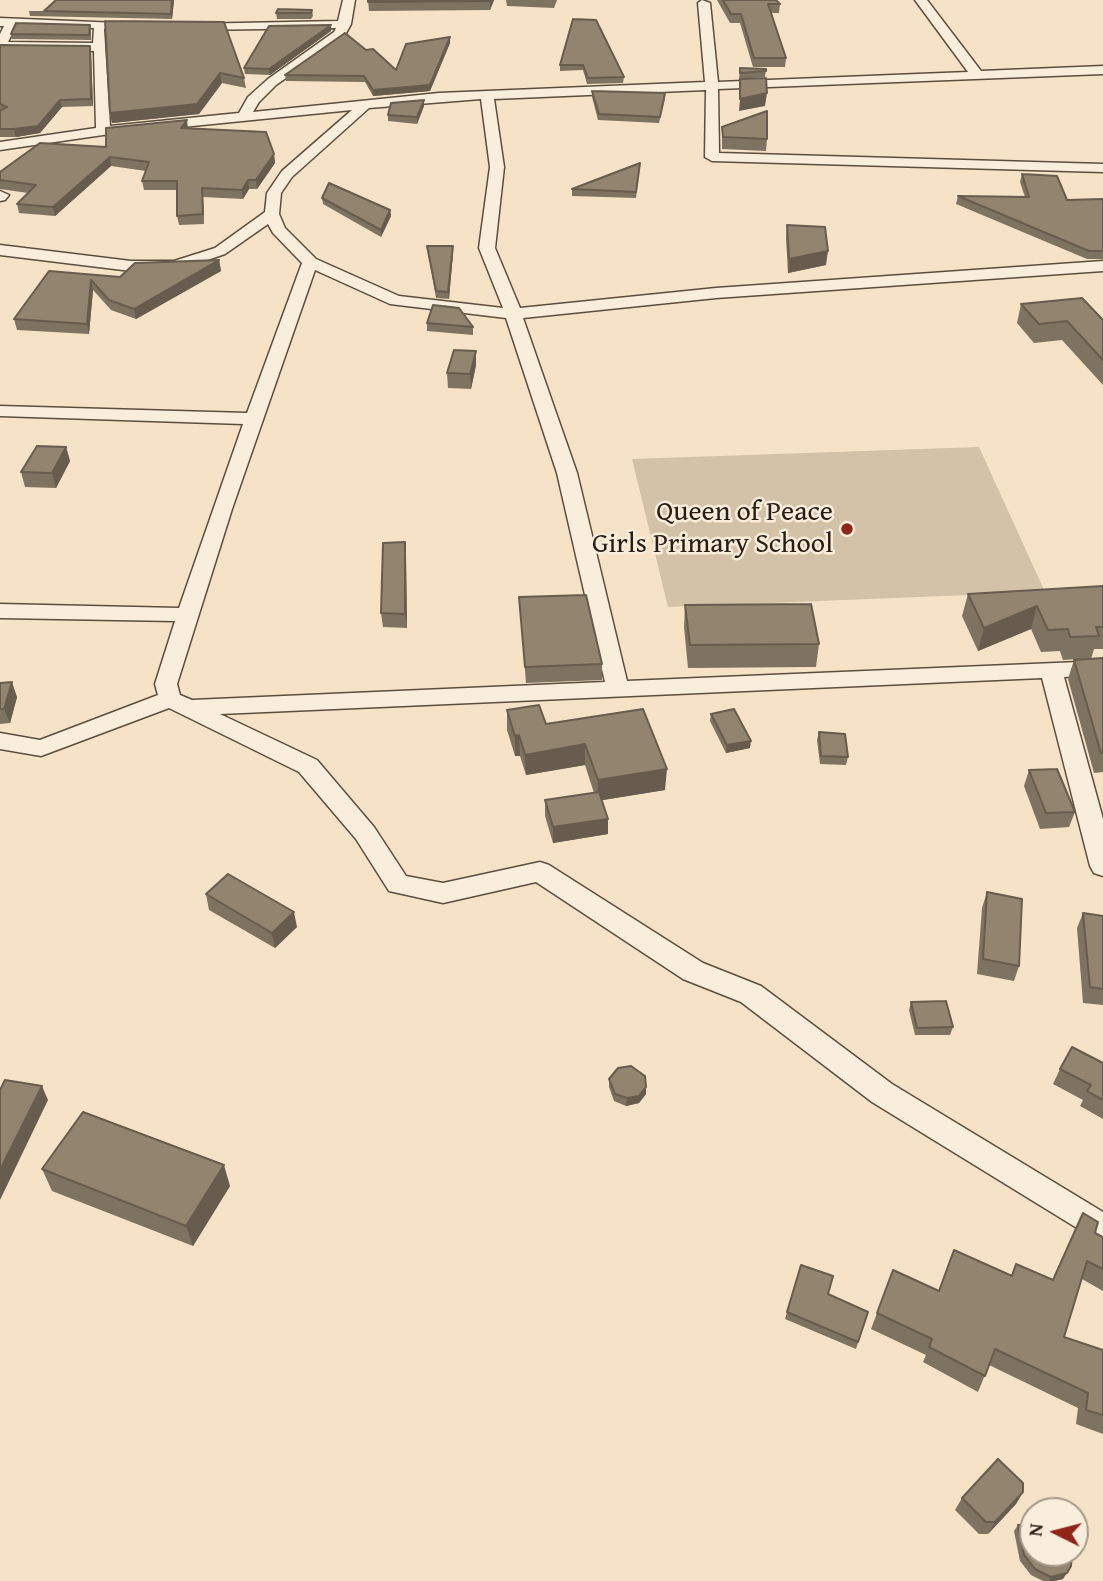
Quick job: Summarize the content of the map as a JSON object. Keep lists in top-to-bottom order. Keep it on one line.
{"places":["Queen of Peace Girls Primary School"],"north":"left"}
